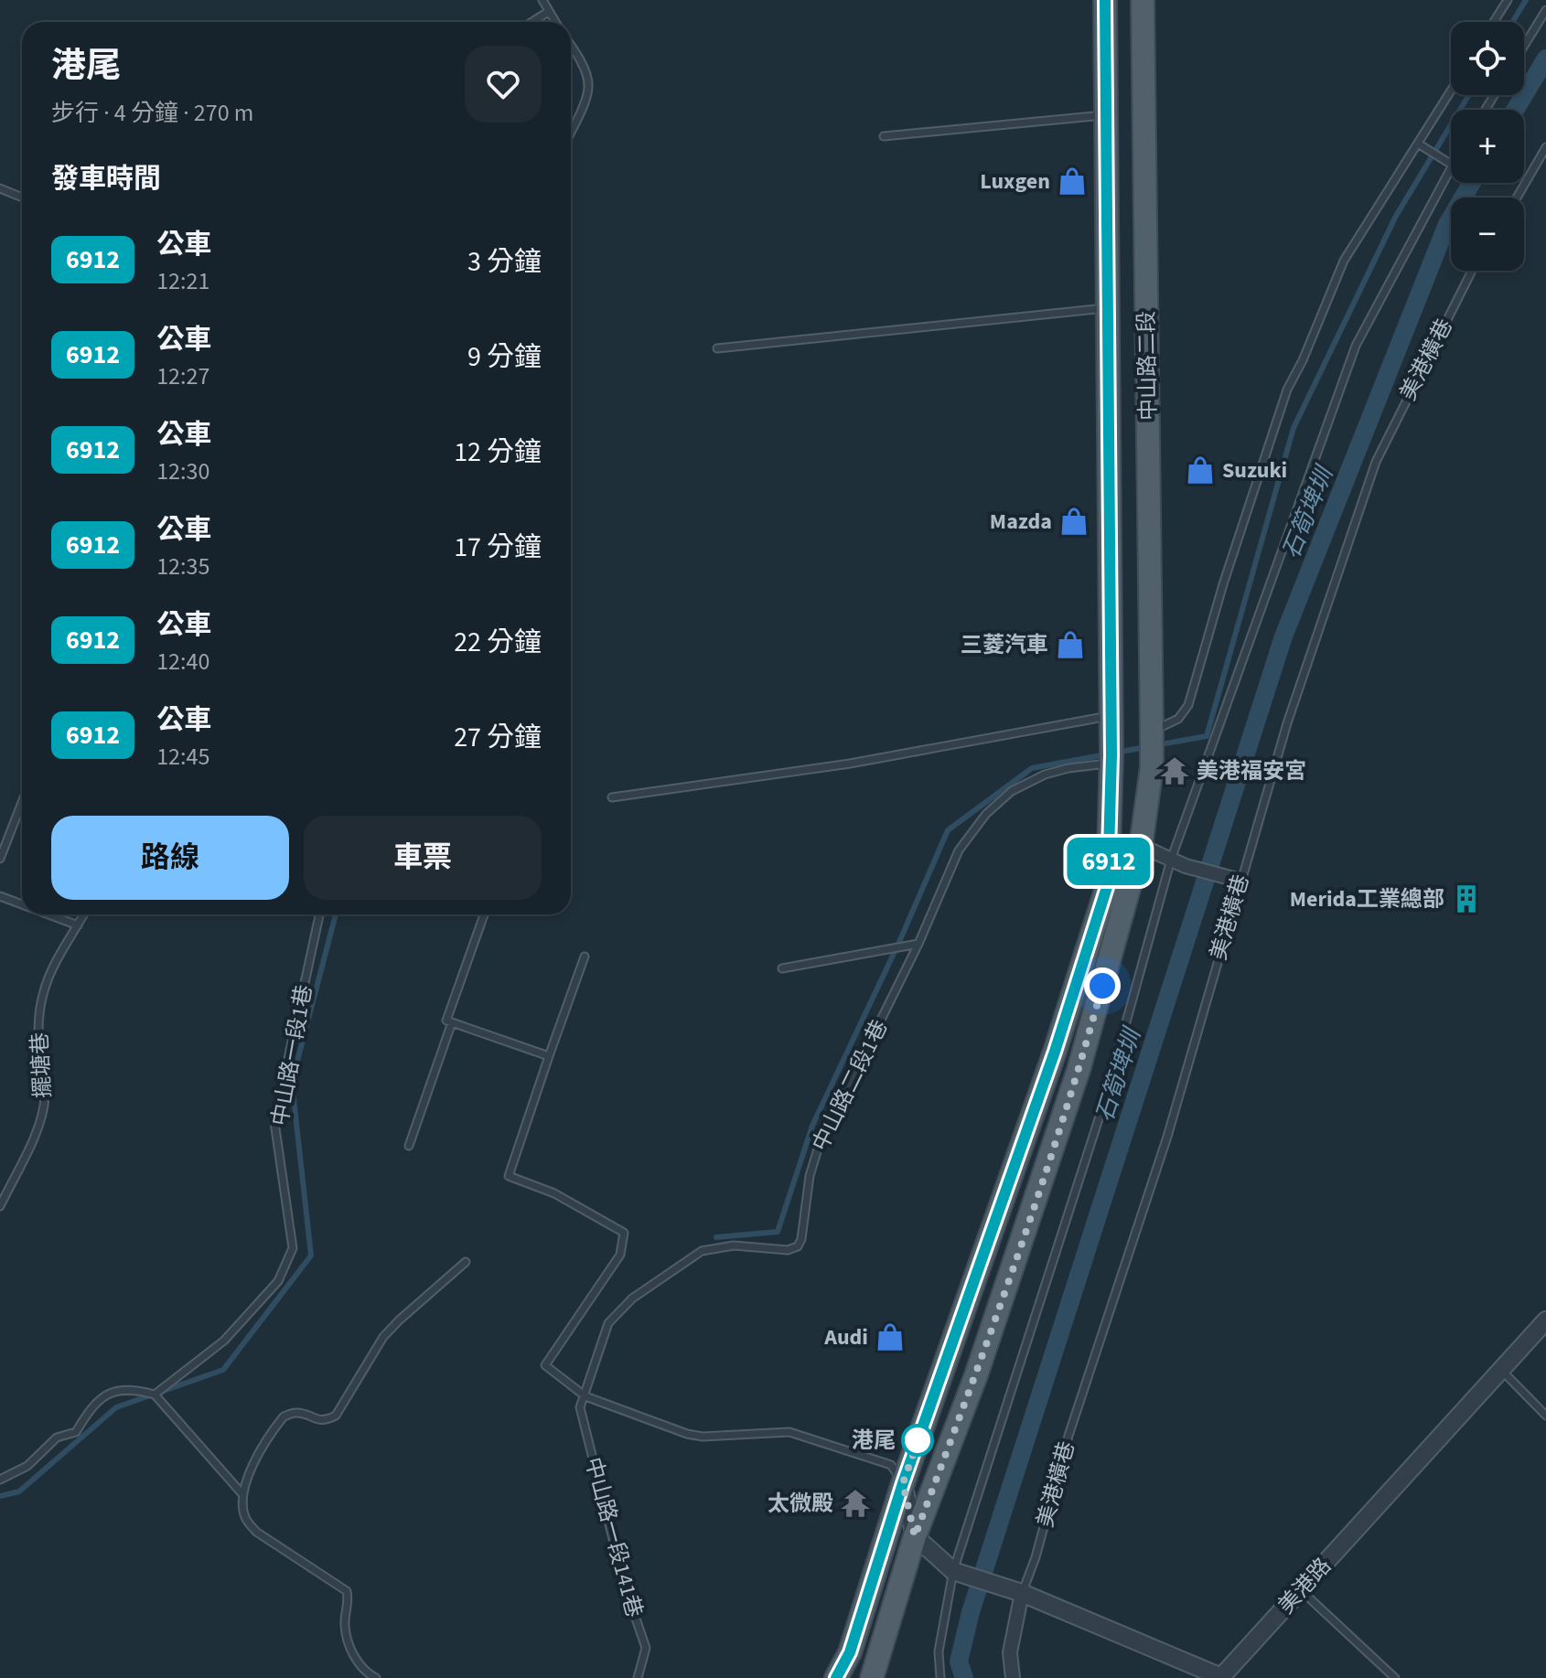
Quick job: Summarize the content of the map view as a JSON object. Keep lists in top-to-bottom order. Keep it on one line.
{"streets":{"main road":["中山路二段"],"street":["美港路"],"lane":["美港橫巷","中山路一段1巷","擺塘巷","中山路二段1巷","中山路一段141巷"]},"crossings":[["美港橫巷","美港路"],["中山路二段","中山路二段1巷"],["中山路二段1巷","中山路一段141巷"]],"water":["石筍埤圳"],"places":{"shop":["Luxgen","Suzuki","Mazda","三菱汽車","Audi"],"temple":["美港福安宮","太微殿"],"building":["Merida工業總部"],"other":["港尾"]},"lines":["bus line 6912"],"page":{"on_map":"6912","map_buttons":["+","−"],"heading":[["港尾","步行 · 4 分鐘 · 270 m"],"發車時間"],"list":[{"mark":"6912","name":"公車","note":"12:21","value":"3 分鐘"},{"mark":"6912","name":"公車","note":"12:27","value":"9 分鐘"},{"mark":"6912","name":"公車","note":"12:30","value":"12 分鐘"},{"mark":"6912","name":"公車","note":"12:35","value":"17 分鐘"},{"mark":"6912","name":"公車","note":"12:40","value":"22 分鐘"},{"mark":"6912","name":"公車","note":"12:45","value":"27 分鐘"}],"buttons":["路線","車票"]}}
